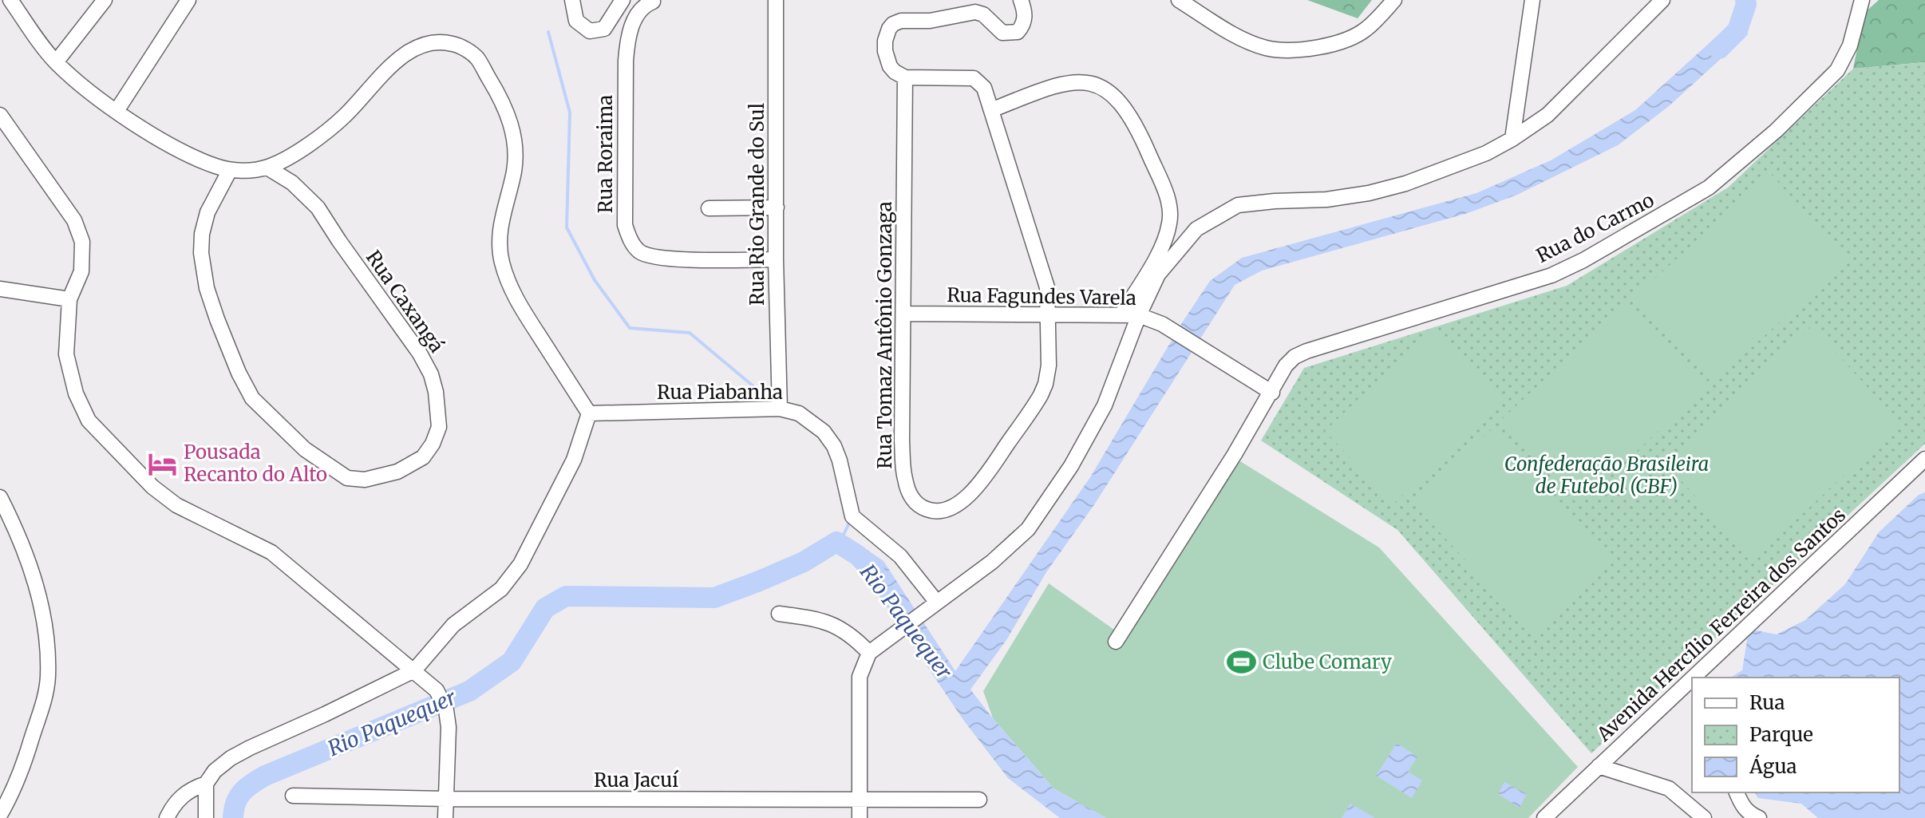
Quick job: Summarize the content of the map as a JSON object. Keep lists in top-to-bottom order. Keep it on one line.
{"streets":{"street":["Rua Roraima","Rua Rio Grande do Sul","Rua do Carmo","Rua Fagundes Varela","Rua Caxangá","Rua Tomaz Antônio Gonzaga","Rua Piabanha","Avenida Hercílio Ferreira dos Santos","Rua Jacuí"]},"crossings":[["Rua Roraima","Rua Rio Grande do Sul"],["Rua Rio Grande do Sul","Rua Piabanha"],["Rua do Carmo","Rua Fagundes Varela"],["Rua Fagundes Varela","Rua Tomaz Antônio Gonzaga"]],"water":["Rio Paquequer"],"parks":["Confederação Brasileira de Futebol (CBF)"],"places":{"hotel":["Pousada Recanto do Alto"],"sports":["Clube Comary"]},"legend":["Rua","Parque","Água"]}
